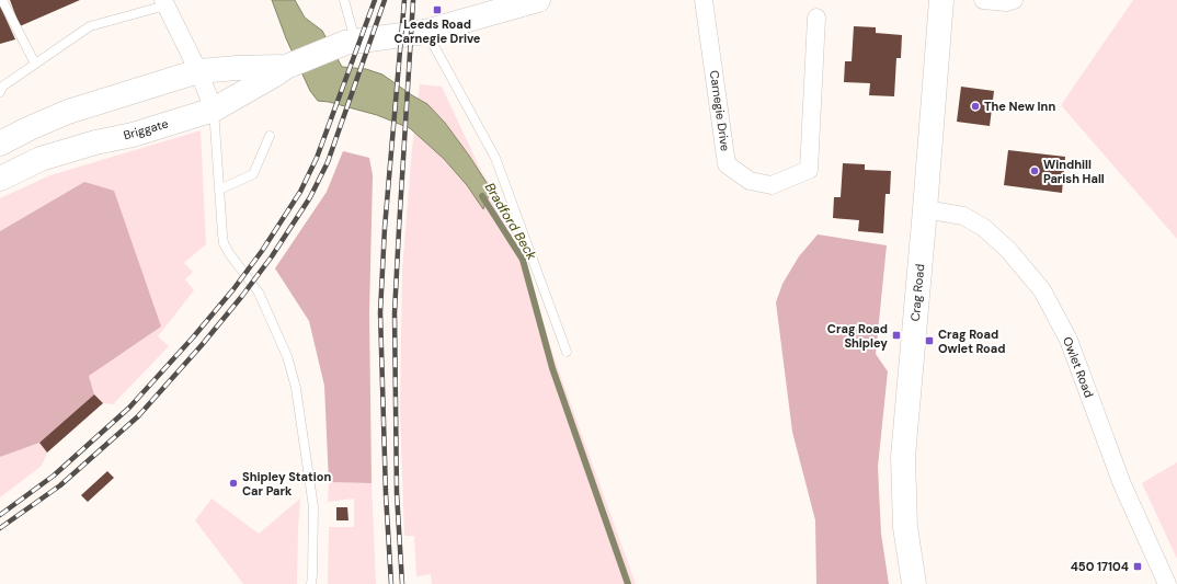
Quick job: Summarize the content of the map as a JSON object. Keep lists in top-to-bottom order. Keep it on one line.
{"streets":{"main road":["Briggate","Crag Road"],"street":["Carnegie Drive","Owlet Road"]},"crossings":[["Crag Road","Owlet Road"]],"water":["Bradford Beck"],"places":{"transit":["Leeds Road Carnegie Drive","Crag Road Shipley","Crag Road Owlet Road","450 17104"],"other":["The New Inn","Windhill Parish Hall","Shipley Station Car Park"]}}
